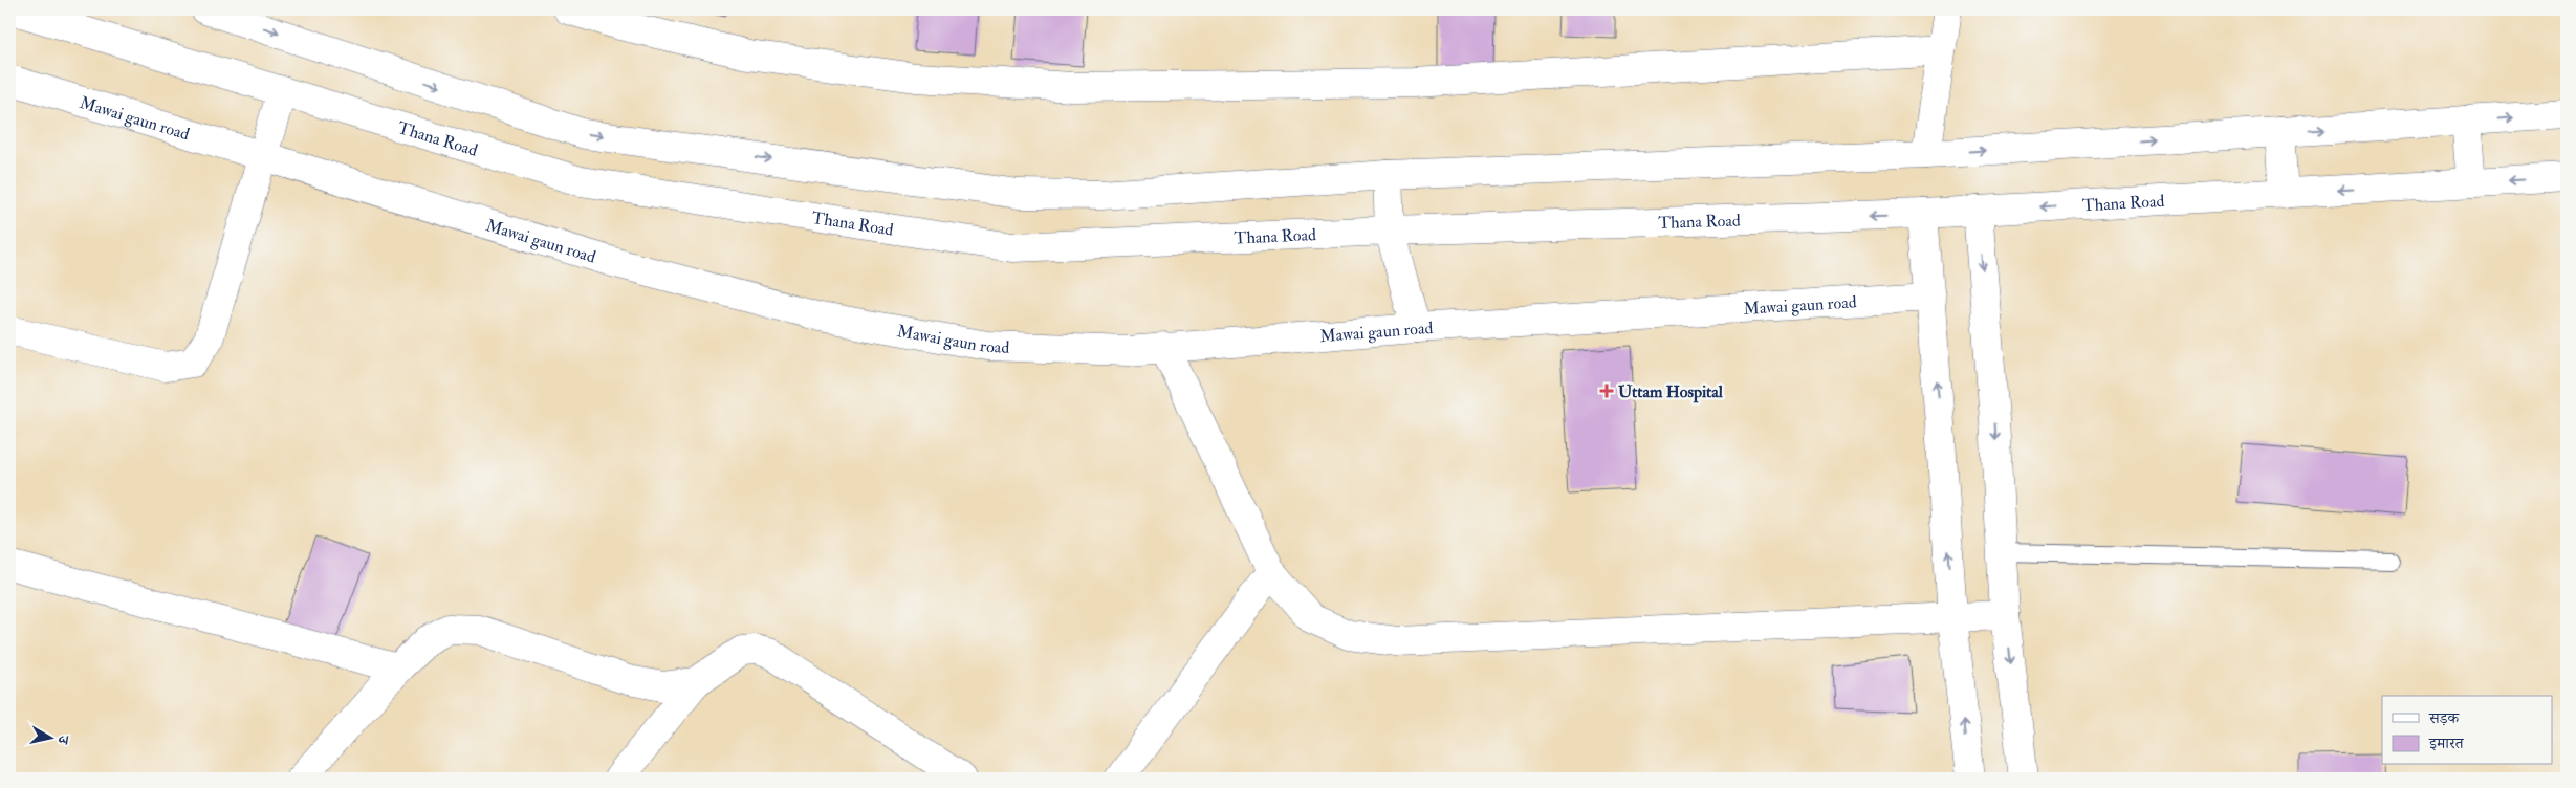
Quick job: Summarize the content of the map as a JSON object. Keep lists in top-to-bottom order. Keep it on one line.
{"streets":{"street":["Mawai gaun road","Thana Road"]},"places":{"health":["Uttam Hospital"]},"legend":["सड़क","इमारत"],"north":"right"}
